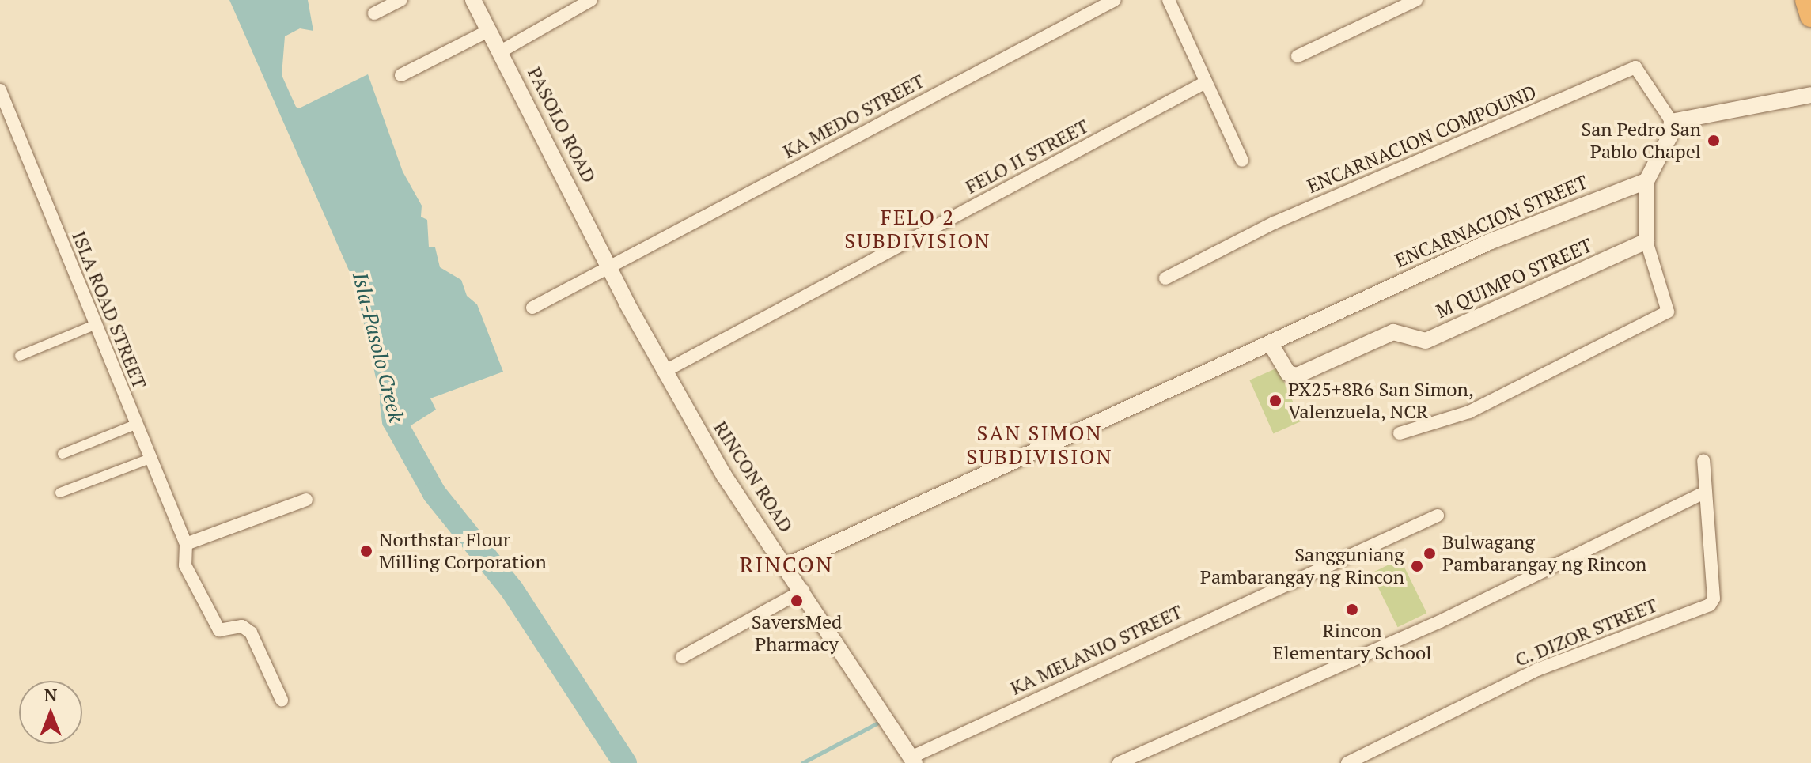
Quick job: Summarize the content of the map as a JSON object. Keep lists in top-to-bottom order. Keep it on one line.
{"streets":{"street":["KA MEDO STREET","PASOLO ROAD","ENCARNACION COMPOUND","FELO II STREET","ENCARNACION STREET","M QUIMPO STREET","ISLA ROAD STREET","RINCON ROAD","C. DIZOR STREET","KA MELANIO STREET"]},"crossings":[["KA MEDO STREET","PASOLO ROAD"],["KA MEDO STREET","RINCON ROAD"],["PASOLO ROAD","RINCON ROAD"],["FELO II STREET","RINCON ROAD"],["ENCARNACION STREET","M QUIMPO STREET"],["ENCARNACION STREET","RINCON ROAD"],["RINCON ROAD","KA MELANIO STREET"]],"districts":["FELO 2 SUBDIVISION","SAN SIMON SUBDIVISION","RINCON"],"water":["Isla-Pasolo Creek"],"places":["San Pedro San Pablo Chapel","PX25+8R6 San Simon, Valenzuela, NCR","Northstar Flour Milling Corporation","Bulwagang Pambarangay ng Rincon","Sangguniang Pambarangay ng Rincon","SaversMed Pharmacy","Rincon Elementary School"],"north":"top"}
